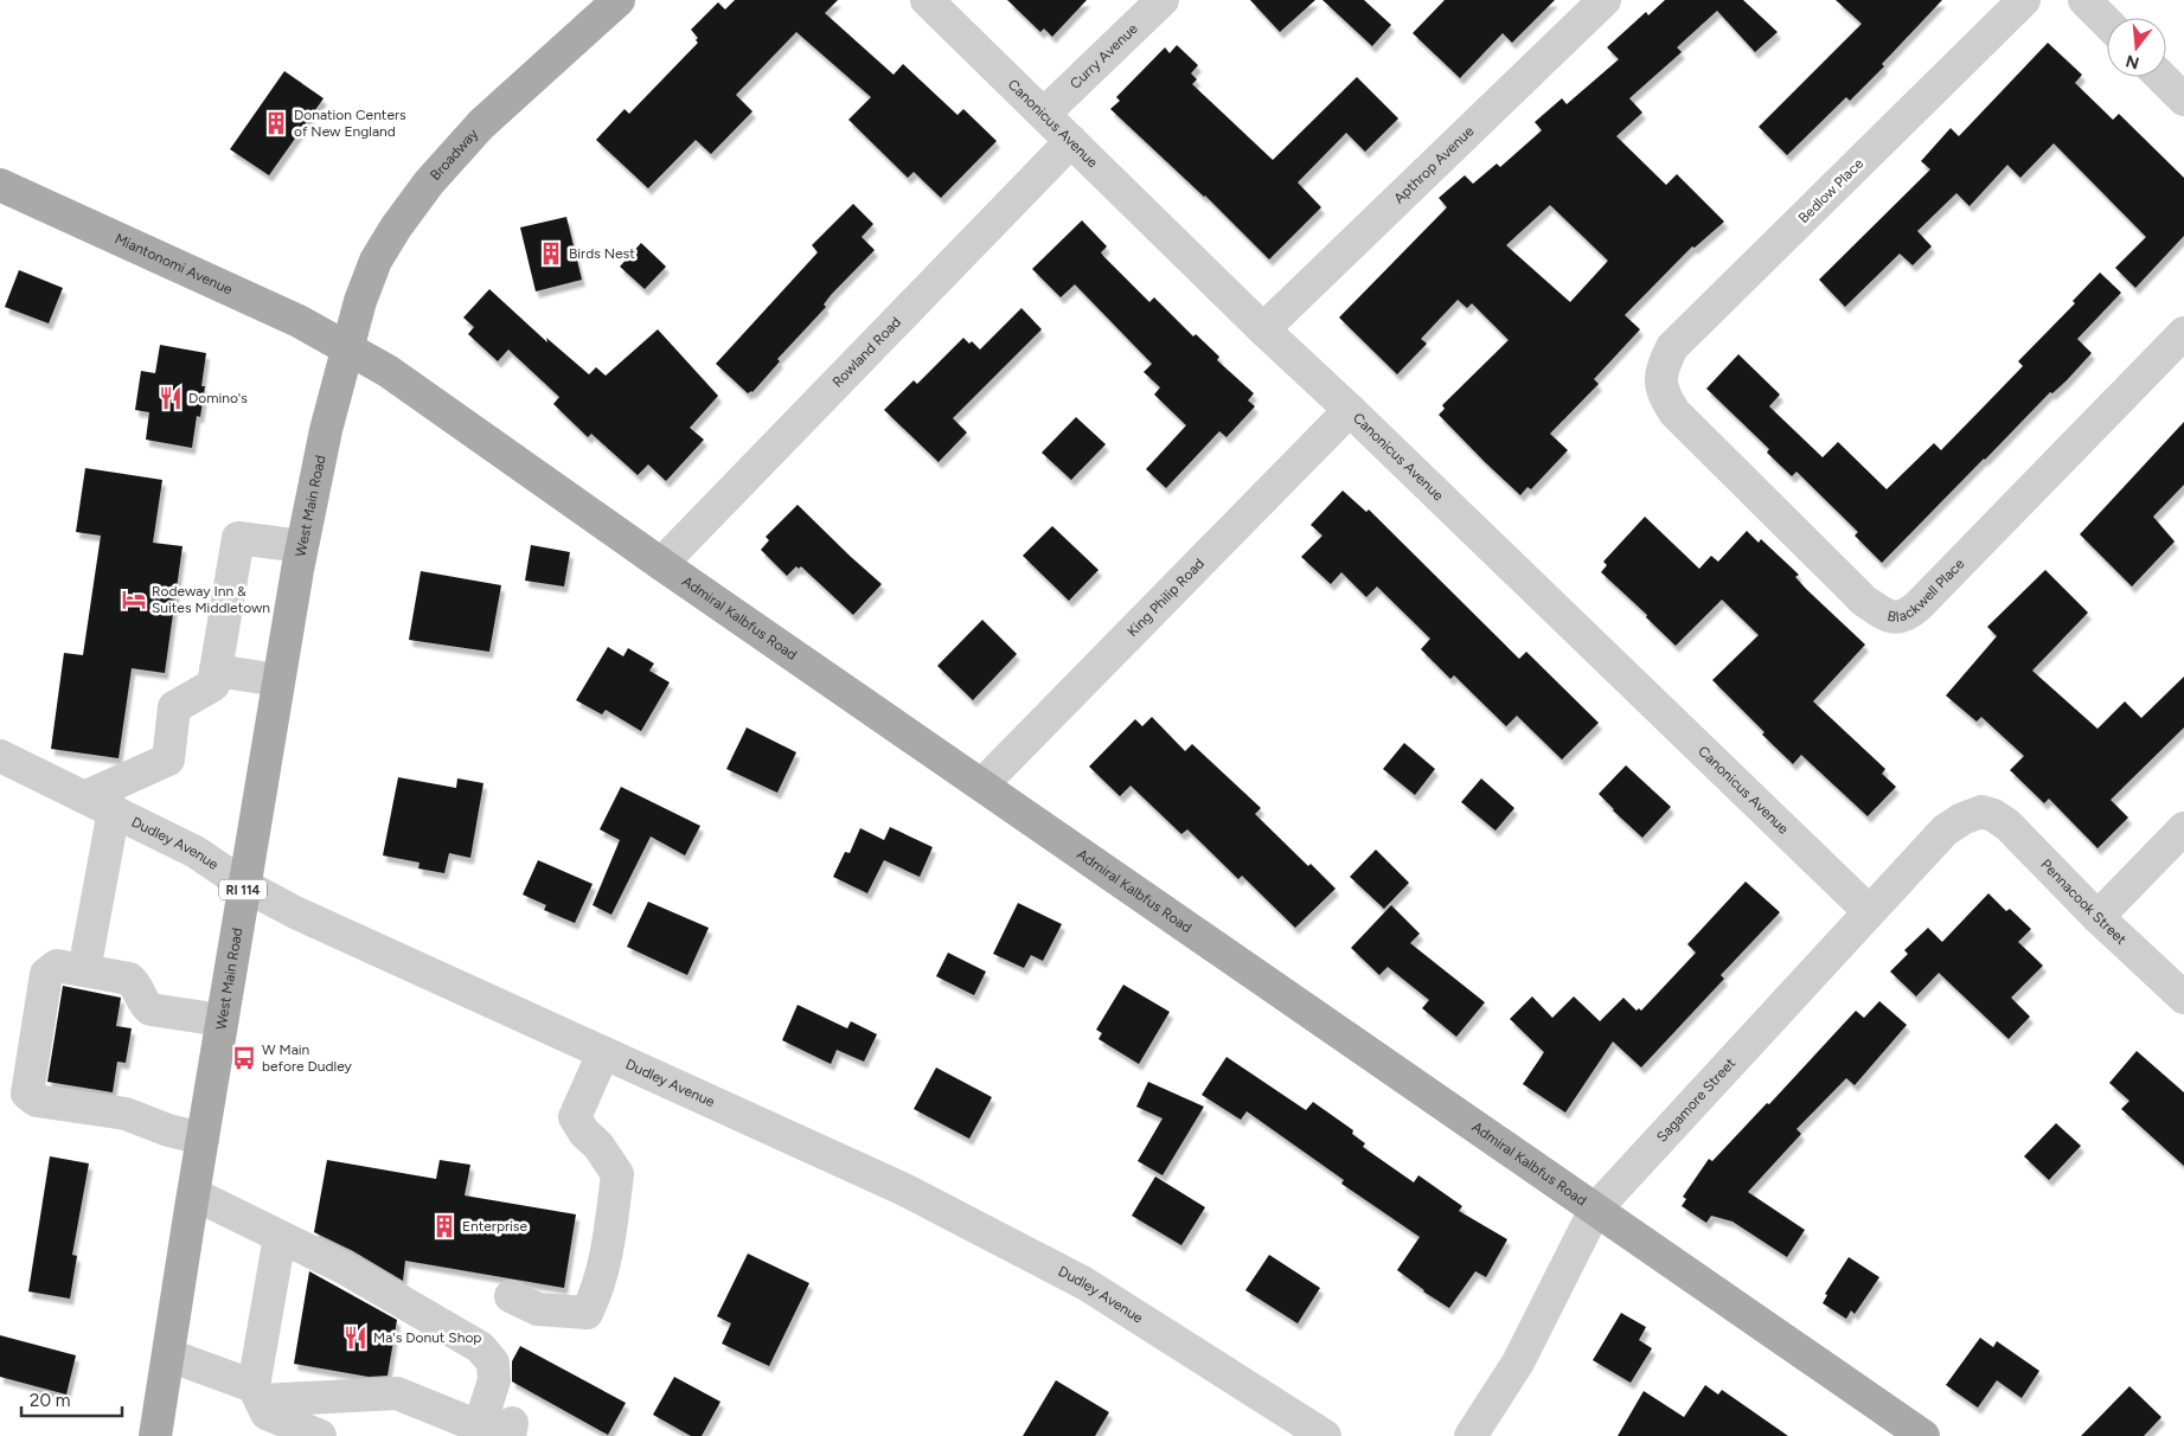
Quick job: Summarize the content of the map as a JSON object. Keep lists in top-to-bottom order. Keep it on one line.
{"streets":{"main road":["Broadway","Miantonomi Avenue","West Main Road","Admiral Kalbfus Road","RI 114"],"street":["Curry Avenue","Canonicus Avenue","Apthrop Avenue","Bedlow Place","Rowland Road","Blackwell Place","King Philip Road","Dudley Avenue","Pennacook Street","Sagamore Street"]},"crossings":[["Curry Avenue","Canonicus Avenue"],["Canonicus Avenue","Apthrop Avenue"],["Canonicus Avenue","Rowland Road"],["Canonicus Avenue","King Philip Road"],["Canonicus Avenue","Sagamore Street"],["Broadway","Miantonomi Avenue"],["Broadway","West Main Road"],["Broadway","Admiral Kalbfus Road"],["Bedlow Place","Blackwell Place"],["Miantonomi Avenue","West Main Road"],["Miantonomi Avenue","Admiral Kalbfus Road"],["Rowland Road","Admiral Kalbfus Road"],["West Main Road","Admiral Kalbfus Road"],["West Main Road","Dudley Avenue"],["King Philip Road","Admiral Kalbfus Road"],["Admiral Kalbfus Road","Sagamore Street"],["Pennacook Street","Sagamore Street"]],"places":{"building":["Donation Centers of New England","Birds Nest","Enterprise"],"restaurant":["Domino's","Ma's Donut Shop"],"hotel":["Rodeway Inn & Suites Middletown"],"bus stop":["W Main before Dudley"]},"scale_bar":"20 m","north":"bottom"}
